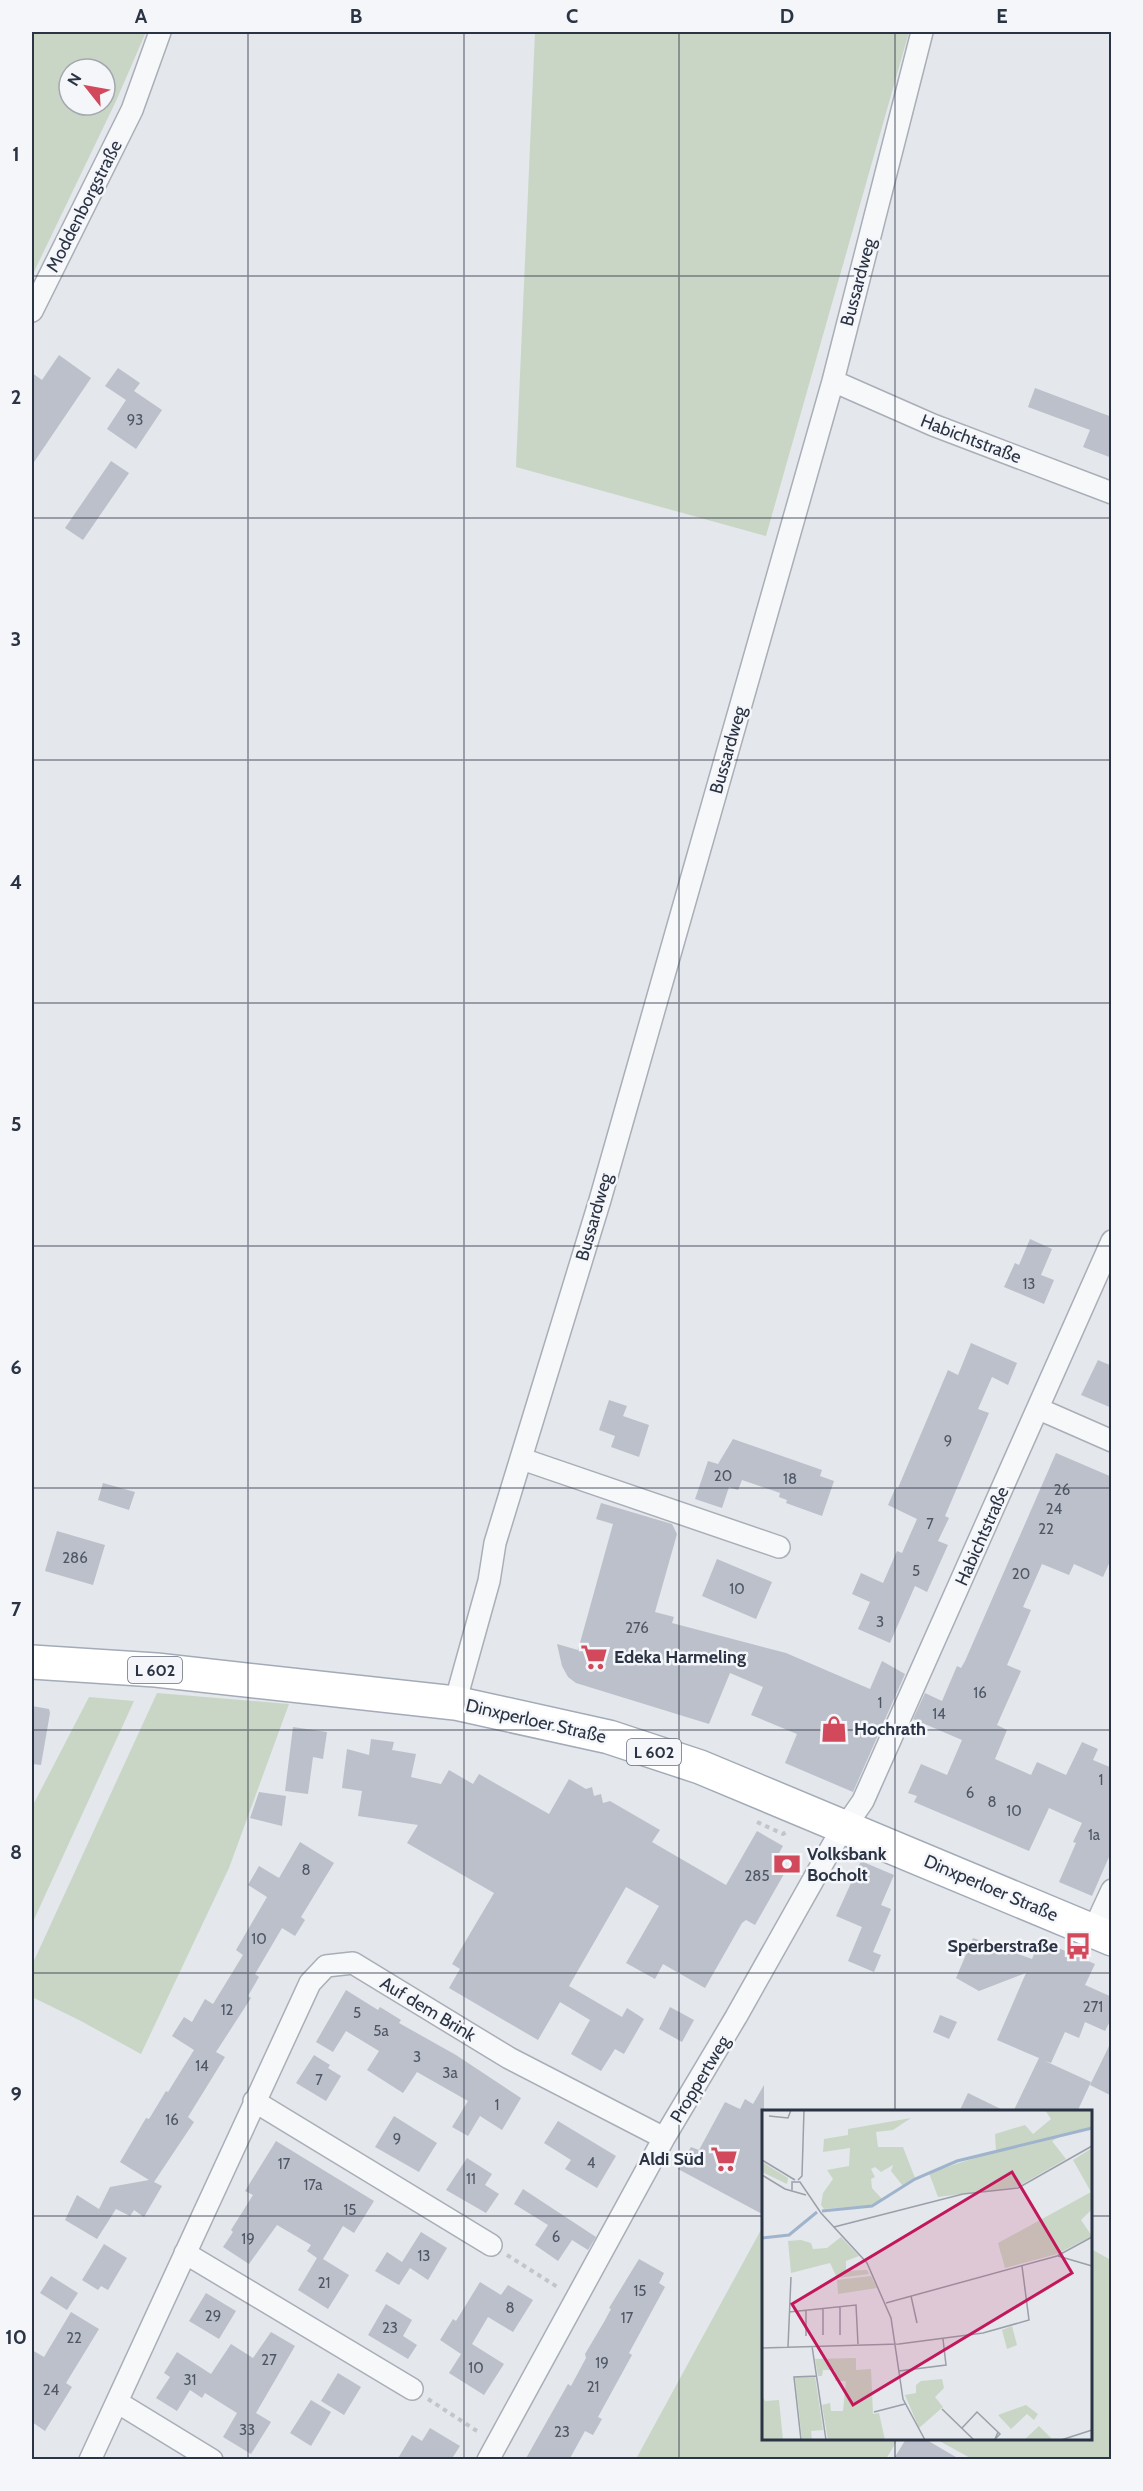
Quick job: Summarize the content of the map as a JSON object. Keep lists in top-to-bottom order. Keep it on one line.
{"streets":{"main road":["L 602","Dinxperloer Straße"],"street":["Moddenborgstraße","Bussardweg","Habichtstraße","Auf dem Brink","Proppertweg"]},"crossings":[["Bussardweg","Habichtstraße"],["Bussardweg","Dinxperloer Straße"],["Habichtstraße","Dinxperloer Straße"],["Habichtstraße","Proppertweg"],["Dinxperloer Straße","Proppertweg"],["Auf dem Brink","Proppertweg"]],"places":{"supermarket":["Edeka Harmeling","Aldi Süd"],"shop":["Hochrath"],"bank":["Volksbank Bocholt"],"bus stop":["Sperberstraße"]},"house_numbers":["93","13","9","20","18","26","24","7","22","286","5","20","10","3","276","16","1","14","1","6","8","10","1a","8","285","10","271","12","5","5a","3","14","3a","7","1","16","9","4","17","11","17a","15","6","19","13","21","15","8","29","17","23","22","27","19","10","31","21","24","33","23"],"north":"top left","grid":{"columns":["A","B","C","D","E"],"rows":["1","2","3","4","5","6","7","8","9","10"]}}
